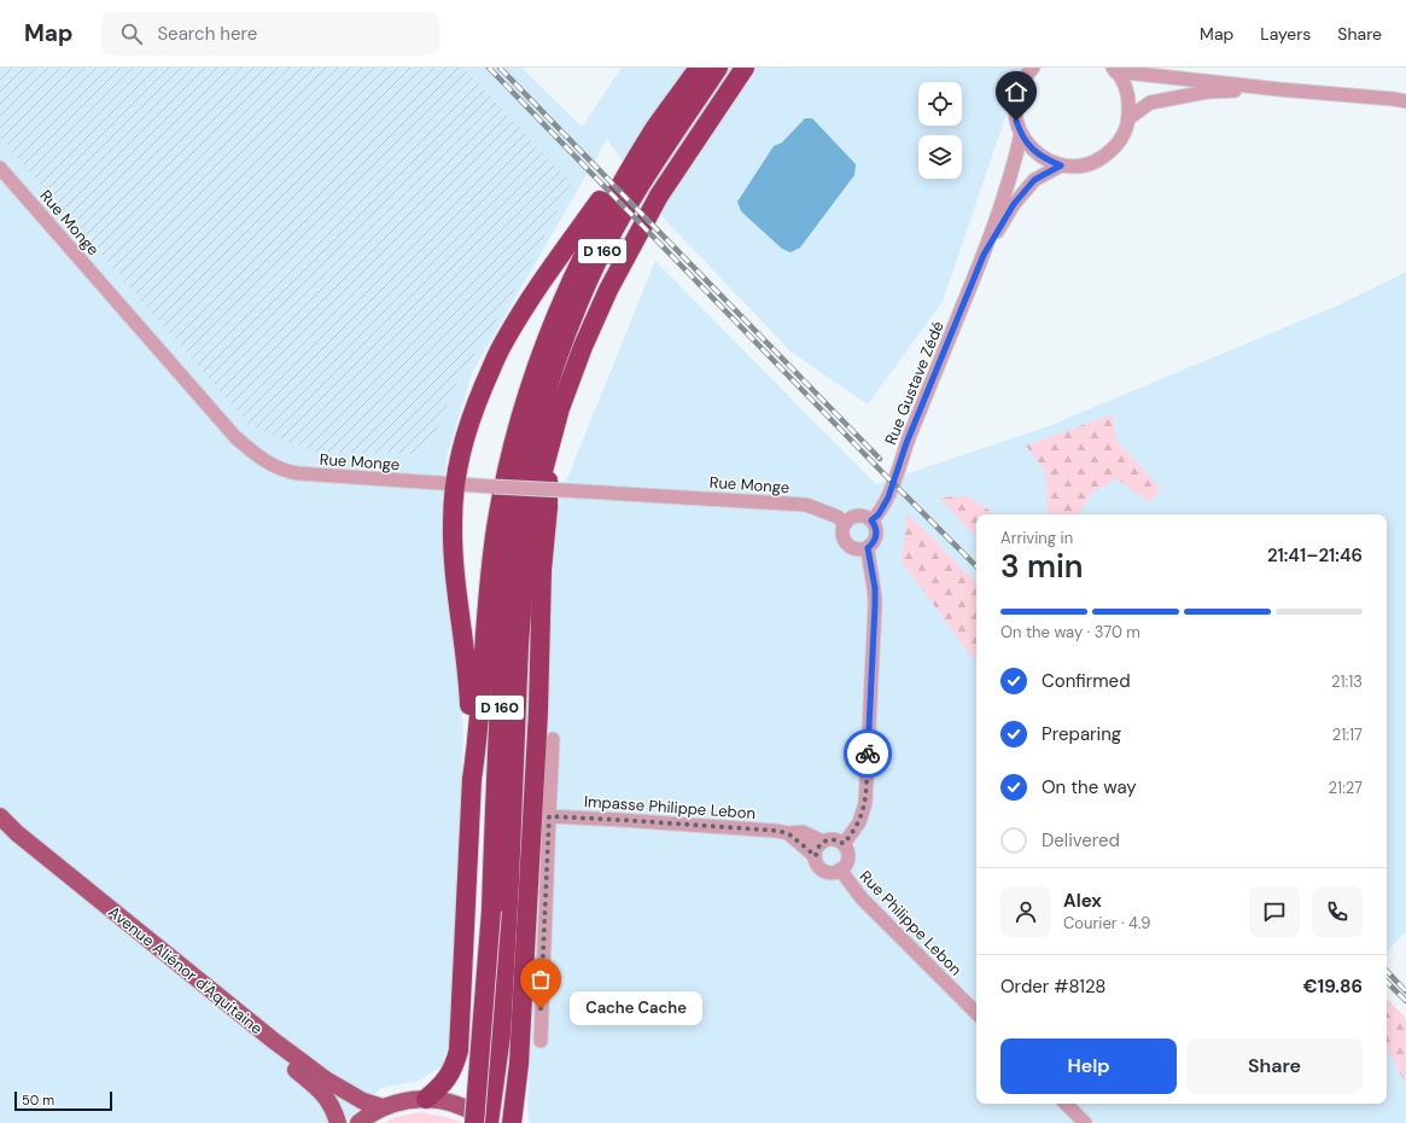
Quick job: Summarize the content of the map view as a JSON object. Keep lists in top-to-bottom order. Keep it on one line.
{"streets":{"highway":["D 160"],"main road":["Avenue Aliénor d'Aquitaine"],"street":["Rue Monge","Rue Gustave Zédé","Impasse Philippe Lebon","Rue Philippe Lebon"]},"crossings":[["Rue Monge","Rue Gustave Zédé"],["Impasse Philippe Lebon","Rue Philippe Lebon"]],"places":["Cache Cache"],"scale_bar":"50 m","page":{"header":"Map","search":"Search here","nav":["Map","Layers","Share"],"heading":["3 min","Arriving in","21:41–21:46"],"panel":["Alex","Courier · 4.9","Order #8128","€19.86"],"bar":"On the way · 370 m","list":[["Confirmed","21:13"],["Preparing","21:17"],["On the way","21:27"],"Delivered"],"bubble":"Cache Cache","buttons":["Help","Share"],"scale":"50 m"}}
